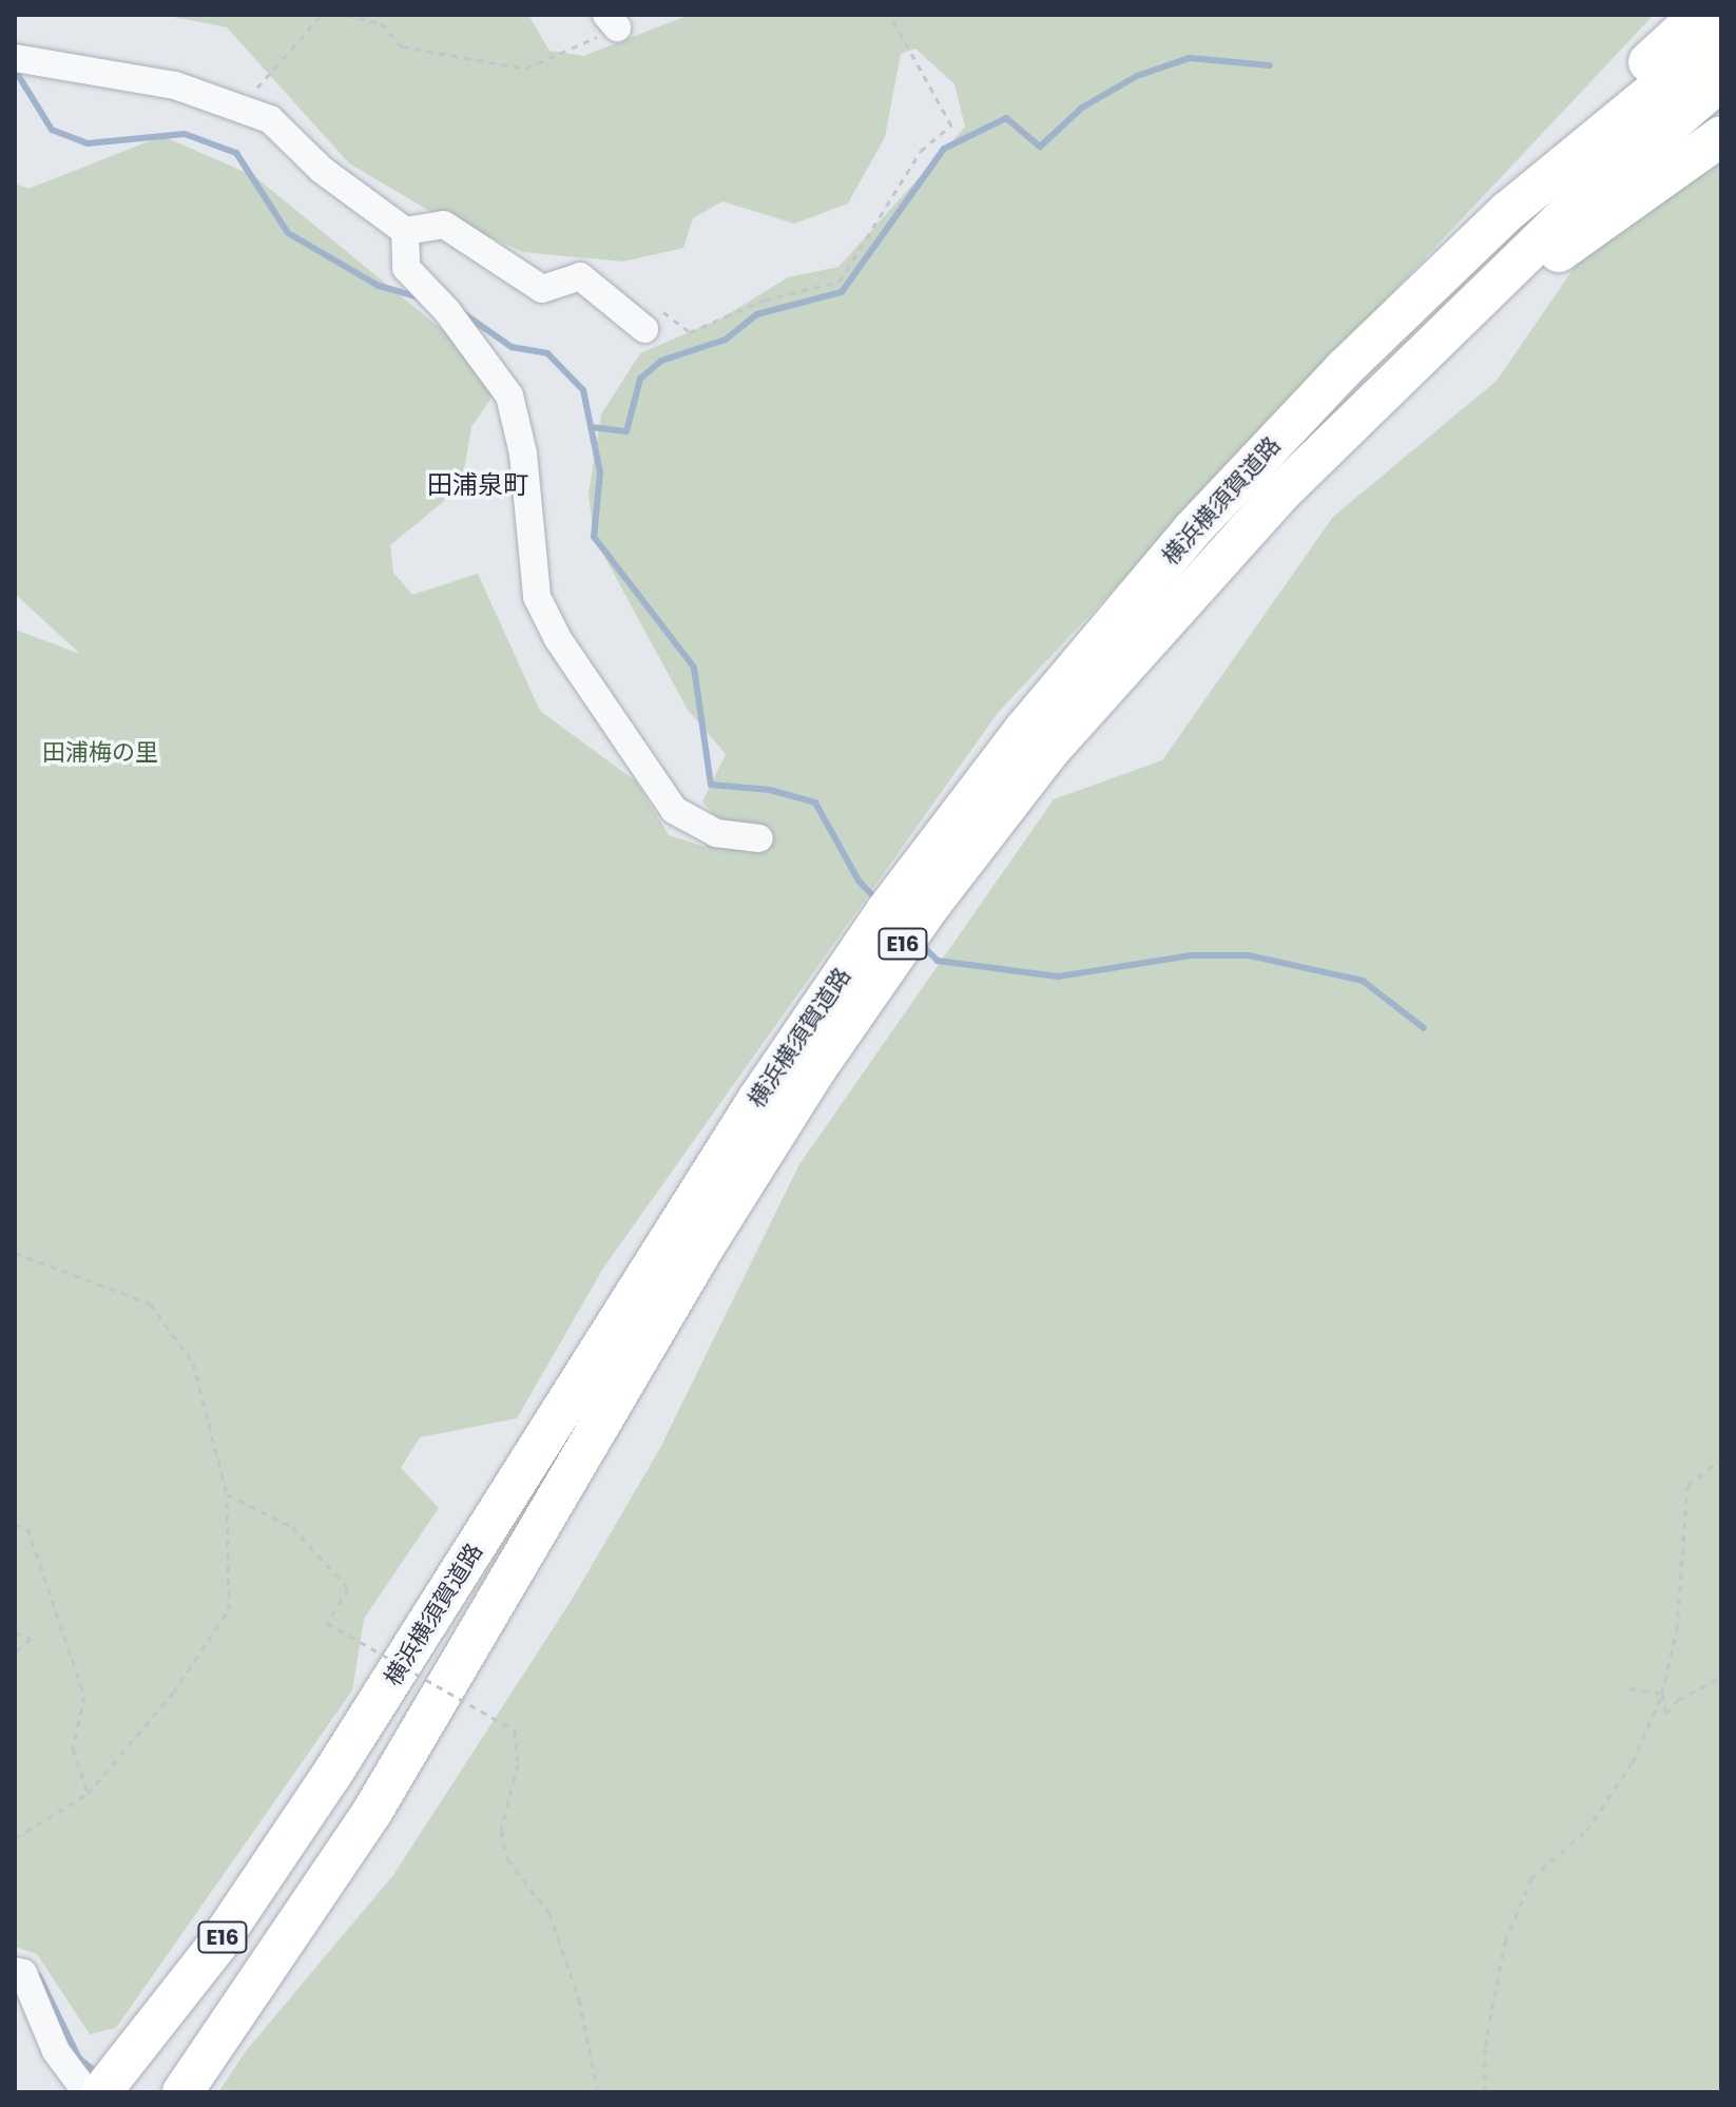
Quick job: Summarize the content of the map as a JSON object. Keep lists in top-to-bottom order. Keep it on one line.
{"streets":{"highway":["横浜横須賀道路","E16"]},"districts":["田浦泉町"],"parks":["田浦梅の里"]}
